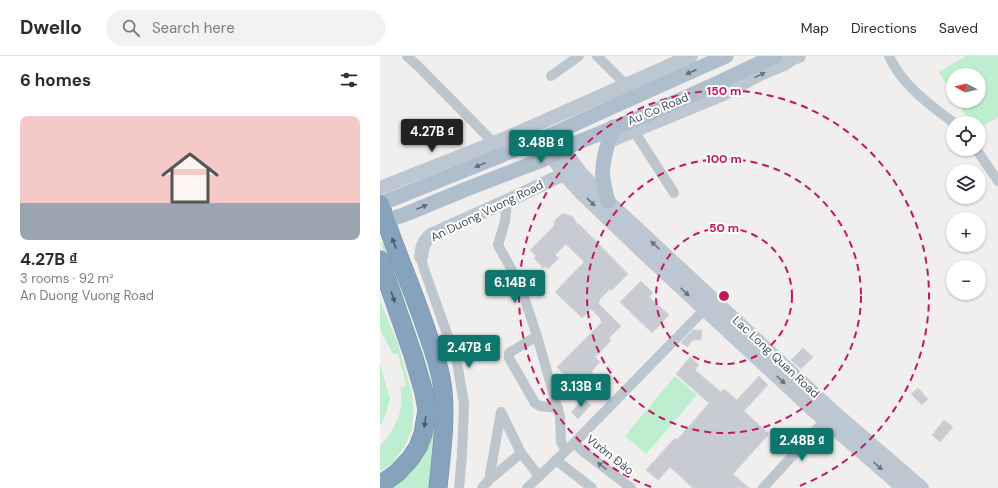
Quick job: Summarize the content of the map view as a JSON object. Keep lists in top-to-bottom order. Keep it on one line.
{"streets":{"main road":["Au Co Road","An Duong Vuong Road","Lac Long Quan Road"],"street":["Vườn Đào"]},"crossings":[["Au Co Road","An Duong Vuong Road"],["Au Co Road","Lac Long Quan Road"],["An Duong Vuong Road","Lac Long Quan Road"]],"north":"left","page":{"header":"Dwello","search":"Search here","nav":["Map","Directions","Saved"],"heading":"6 homes","map_buttons":["+","−"],"list":[{"name":"4.27B ₫","note":"3 rooms · 92 m² · An Duong Vuong Road"}],"price":["4.27B ₫","3.48B ₫","6.14B ₫","2.47B ₫","3.13B ₫","2.48B ₫"]},"rings":["150 m","100 m","50 m"]}
